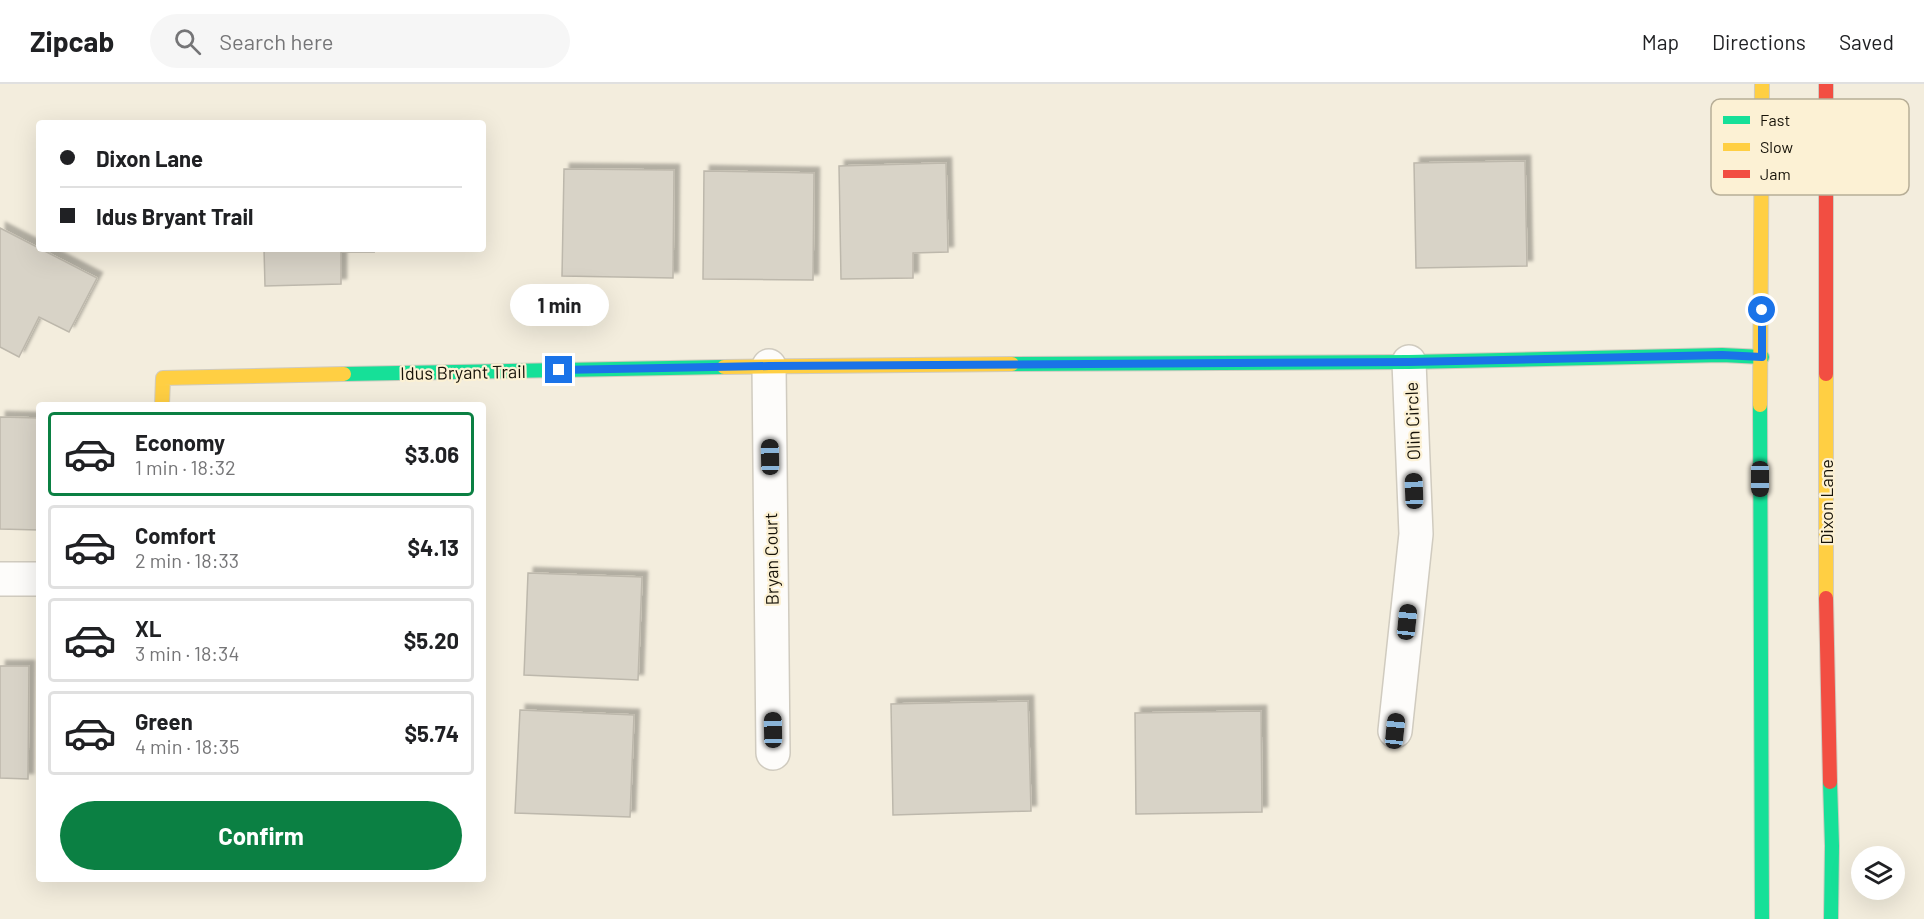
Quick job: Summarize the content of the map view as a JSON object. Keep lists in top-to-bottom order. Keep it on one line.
{"streets":{"main road":["Idus Bryant Trail","Dixon Lane"],"street":["Olin Circle","Bryan Court"]},"crossings":[["Idus Bryant Trail","Olin Circle"],["Idus Bryant Trail","Bryan Court"]],"legend":["Fast","Slow","Jam"],"page":{"header":"Zipcab","search":"Search here","nav":["Map","Directions","Saved"],"banner":["Dixon Lane","Idus Bryant Trail"],"bubble":"1 min","list":[{"name":"Economy","note":"1 min · 18:32","value":"$3.06"},{"name":"Comfort","note":"2 min · 18:33","value":"$4.13"},{"name":"XL","note":"3 min · 18:34","value":"$5.20"},{"name":"Green","note":"4 min · 18:35","value":"$5.74"}],"buttons":"Confirm"}}
